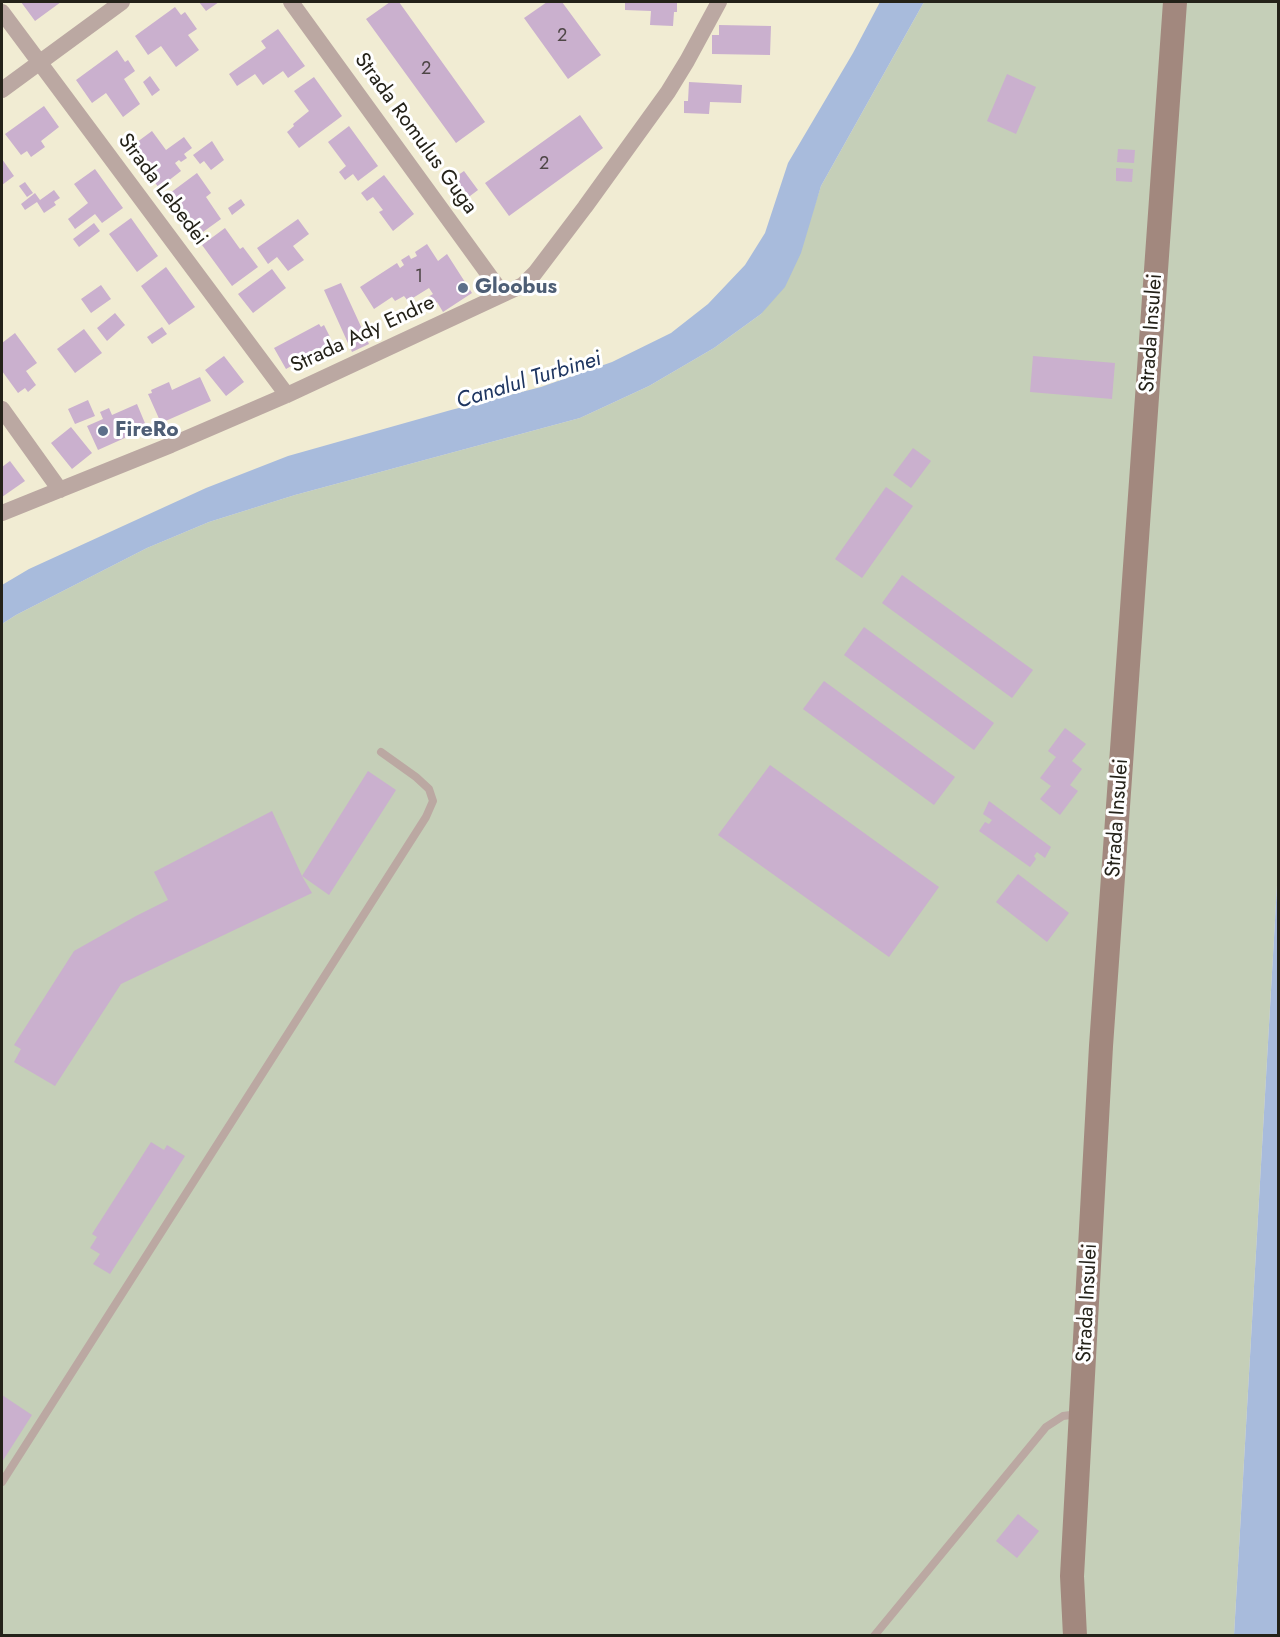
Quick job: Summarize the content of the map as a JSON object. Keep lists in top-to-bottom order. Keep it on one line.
{"streets":{"street":["Strada Romulus Guga","Strada Lebedei","Strada Insulei","Strada Ady Endre"]},"crossings":[["Strada Romulus Guga","Strada Ady Endre"],["Strada Lebedei","Strada Ady Endre"]],"water":["Canalul Turbinei"],"places":["Gloobus","FireRo"],"house_numbers":["2","2","2","1"]}
